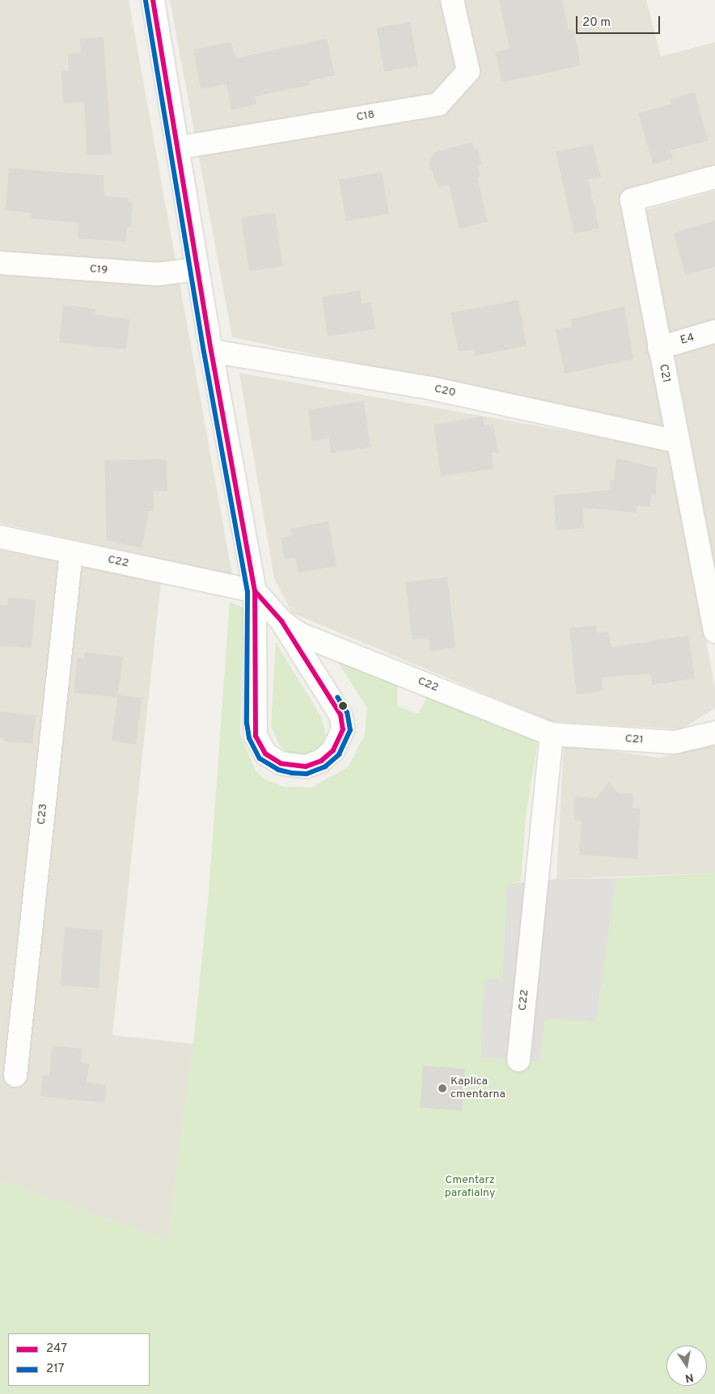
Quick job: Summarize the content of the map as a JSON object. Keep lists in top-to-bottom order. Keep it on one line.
{"streets":{"street":["C18","C19","E4","C21","C20","C22","C23"]},"crossings":[["E4","C21"],["C21","C20"],["C21","C22"],["C22","C23"]],"parks":["Cmentarz parafialny"],"places":["Kaplica cmentarna"],"lines":["transit line 247","transit line 217"],"legend":["247","217"],"scale_bar":"20 m","north":"bottom"}
